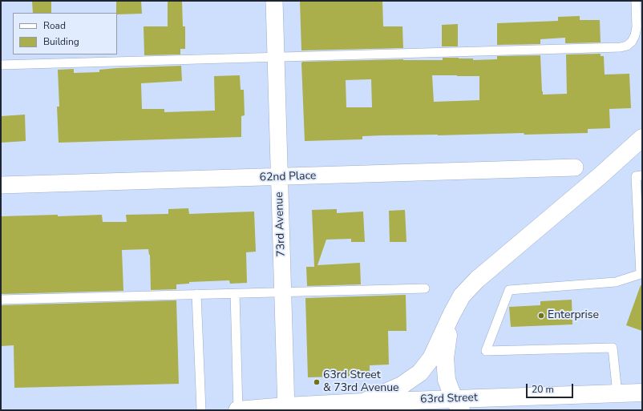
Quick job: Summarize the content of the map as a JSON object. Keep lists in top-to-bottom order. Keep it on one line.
{"streets":{"main road":["63rd Street"],"street":["62nd Place","73rd Avenue"]},"crossings":[["62nd Place","73rd Avenue"],["73rd Avenue","63rd Street"]],"places":["Enterprise","63rd Street & 73rd Avenue"],"legend":["Road","Building"],"scale_bar":"20 m"}
